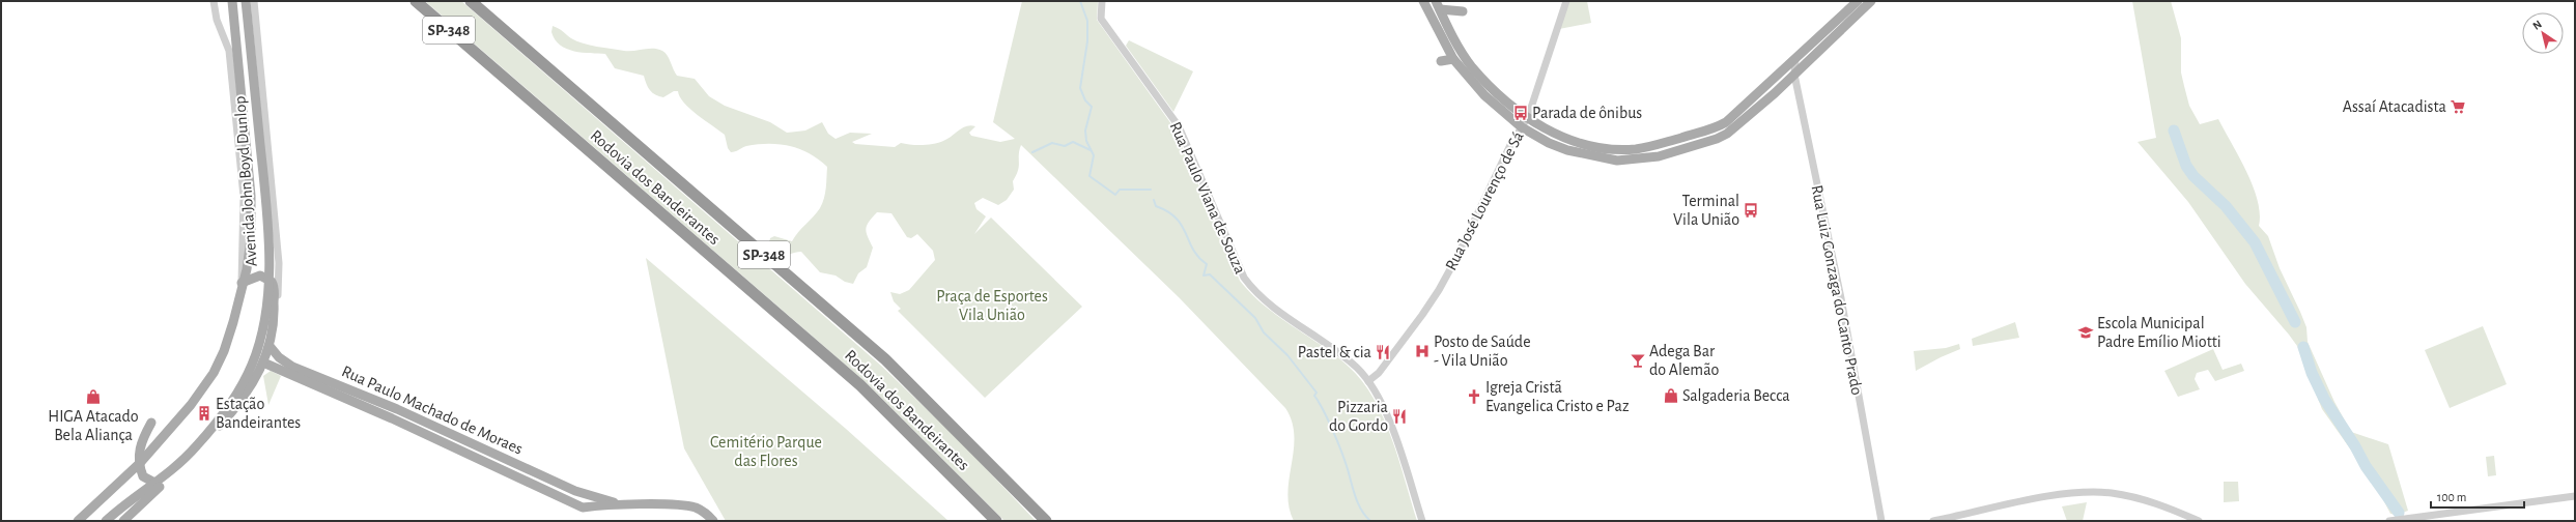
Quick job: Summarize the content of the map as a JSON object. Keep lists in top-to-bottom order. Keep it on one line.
{"streets":{"highway":["SP-348","Rodovia dos Bandeirantes"],"main road":["Avenida John Boyd Dunlop","Rua Paulo Machado de Moraes"],"street":["Rua Paulo Viana de Souza","Rua José Lourenço de Sá","Rua Luiz Gonzaga do Canto Prado"]},"crossings":[["Rua Paulo Viana de Souza","Rua José Lourenço de Sá"]],"parks":["Praça de Esportes Vila União","Cemitério Parque das Flores"],"places":{"supermarket":["Assaí Atacadista"],"bus stop":["Parada de ônibus","Terminal Vila União"],"school or university":["Escola Municipal Padre Emílio Miotti"],"hospital":["Posto de Saúde - Vila União"],"restaurant":["Pastel & cia","Pizzaria do Gordo"],"bar":["Adega Bar do Alemão"],"shop":["Salgaderia Becca","HIGA Atacado Bela Aliança"],"church":["Igreja Cristã Evangelica Cristo e Paz"],"building":["Estação Bandeirantes"]},"scale_bar":"100 m","north":"top left"}
